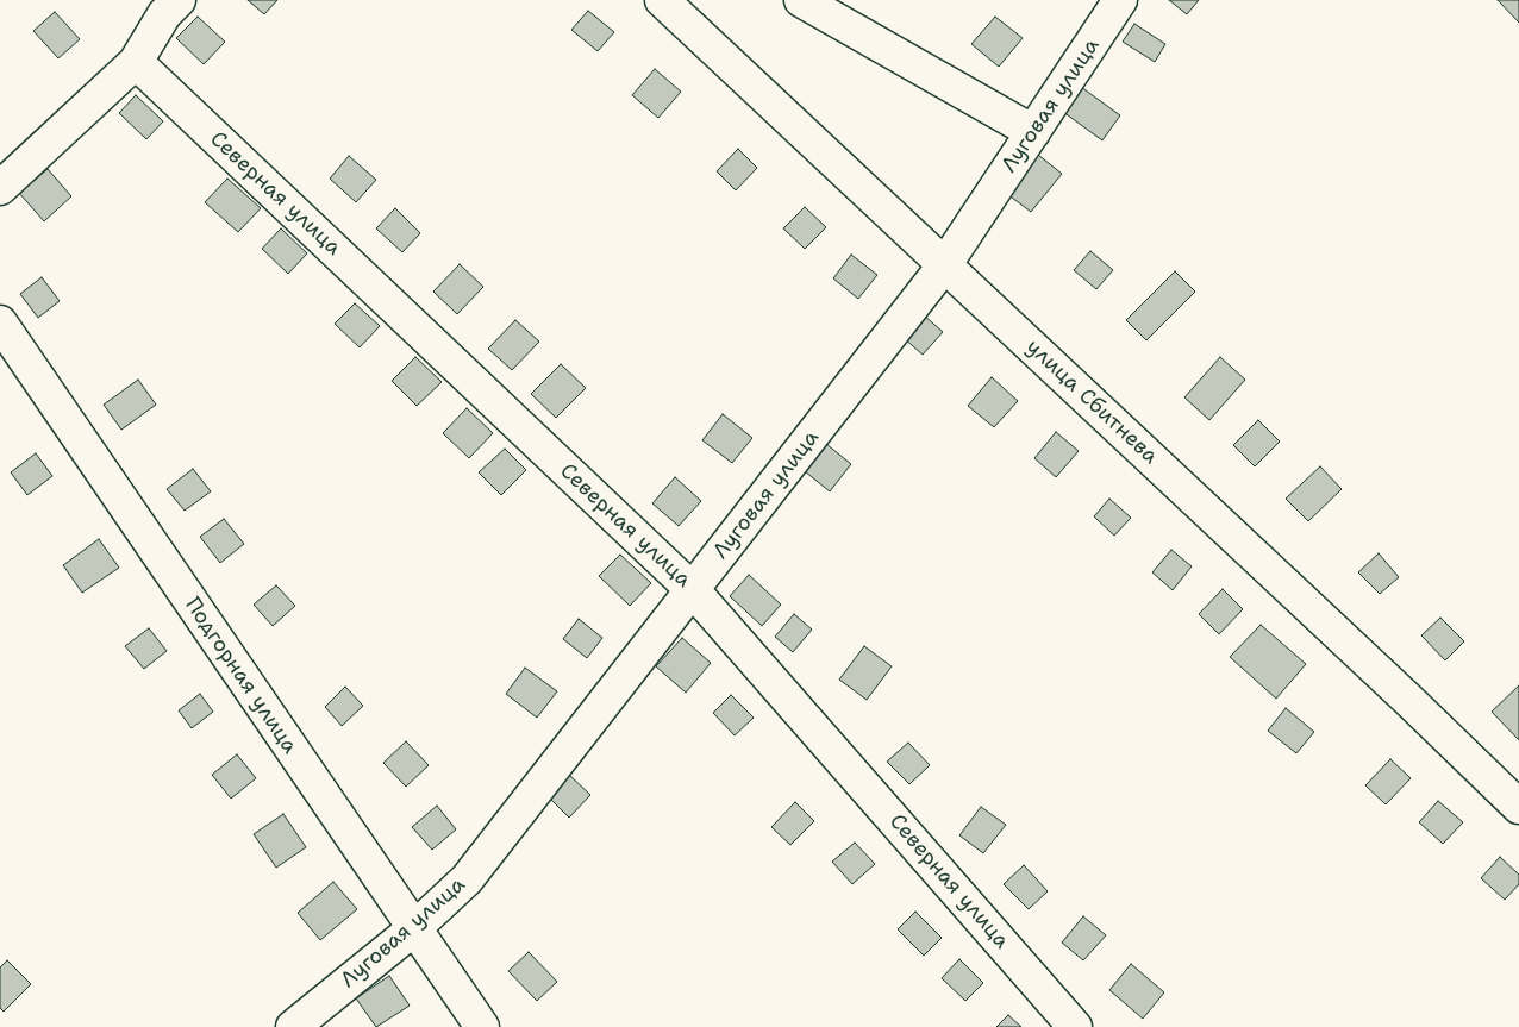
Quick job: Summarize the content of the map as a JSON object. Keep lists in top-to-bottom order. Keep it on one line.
{"streets":{"street":["Луговая улица","Северная улица","улица Сбитнева","Подгорная улица"]},"crossings":[["Луговая улица","Северная улица"],["Луговая улица","улица Сбитнева"],["Луговая улица","Подгорная улица"]]}
